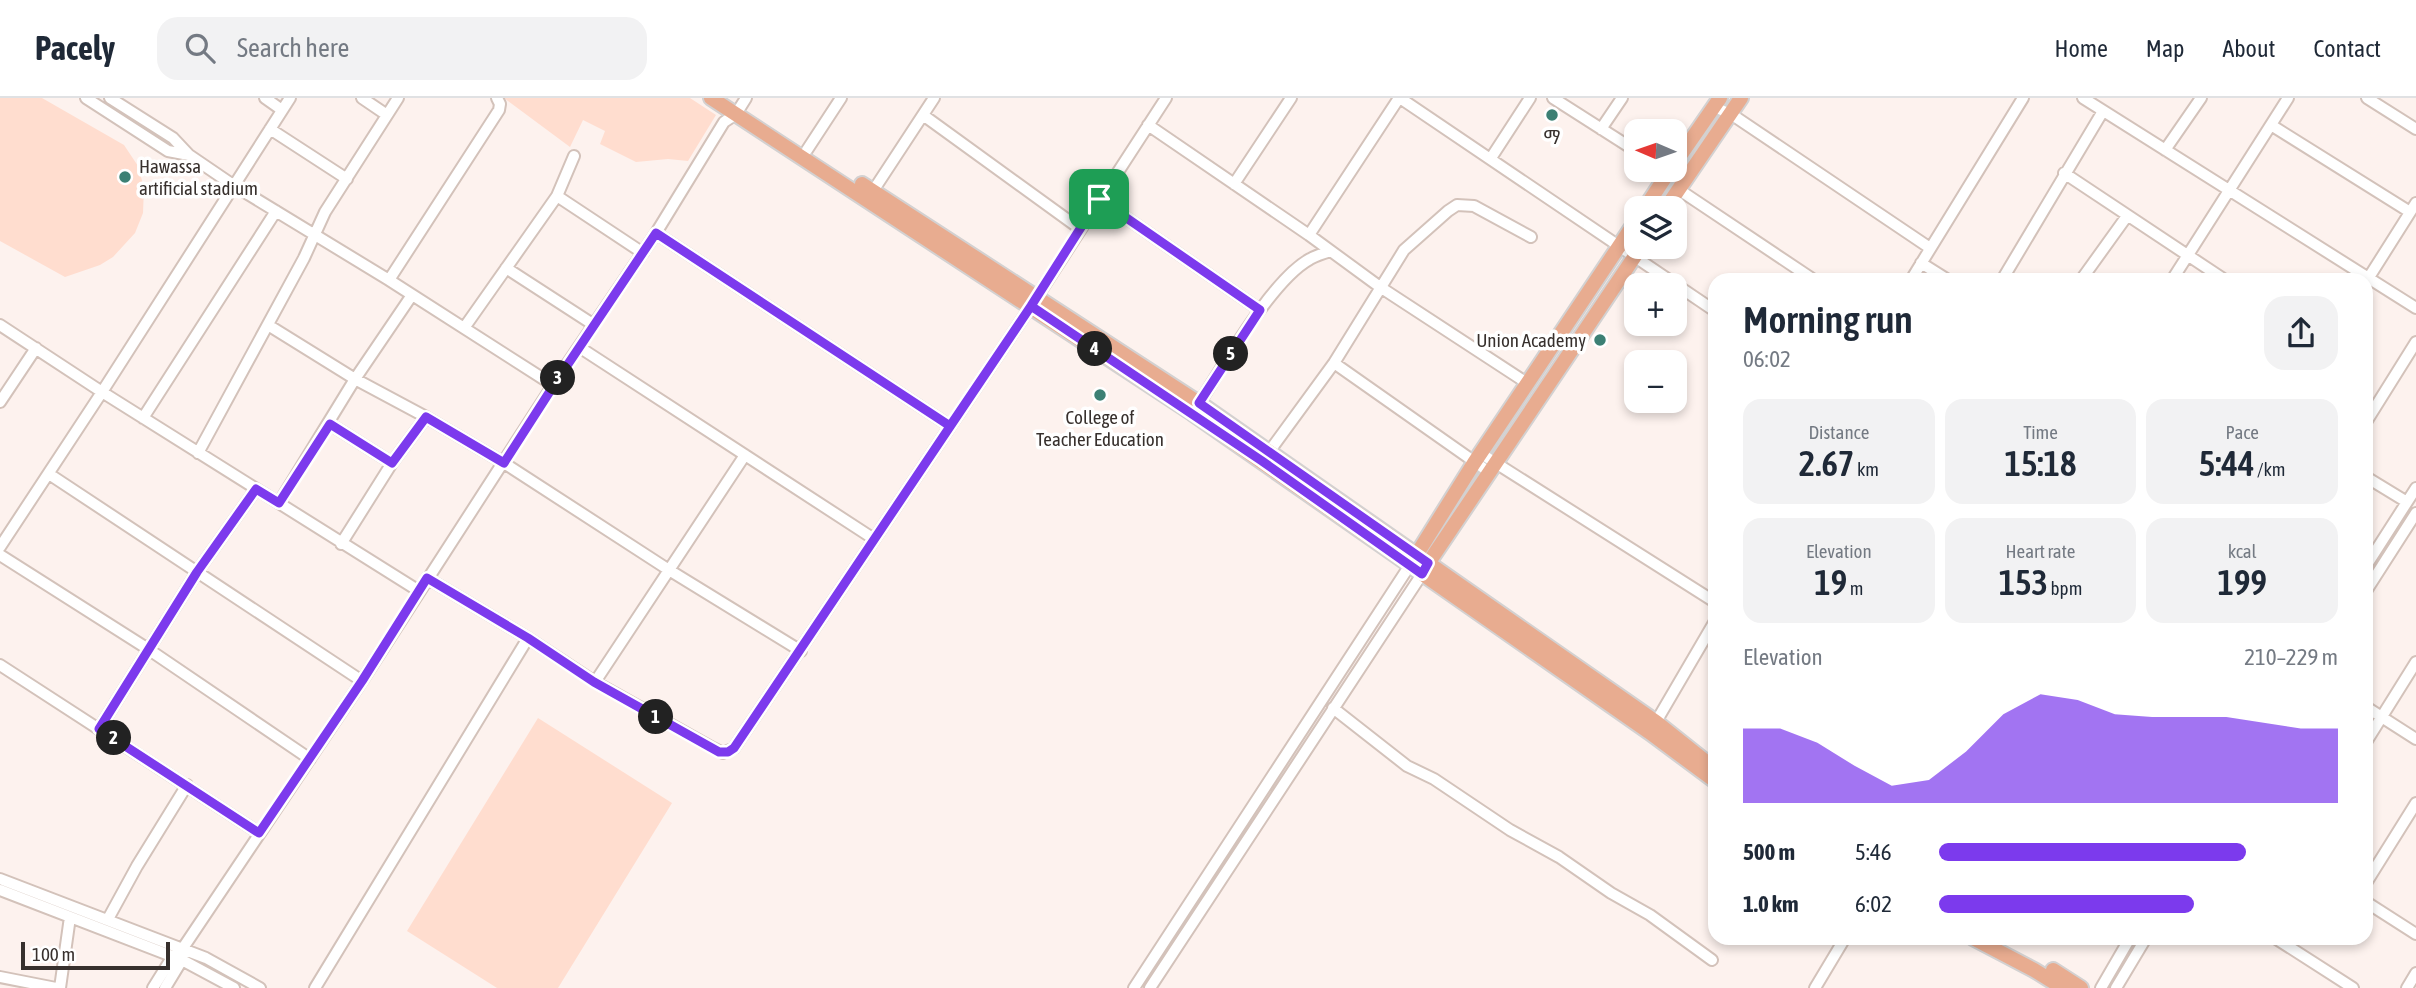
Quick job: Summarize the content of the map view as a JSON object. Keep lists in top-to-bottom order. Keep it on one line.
{"places":["ማ","Hawassa artificial stadium","Union Academy","College of Teacher Education"],"scale_bar":"100 m","north":"left","page":{"header":"Pacely","search":"Search here","nav":["Home","Map","About","Contact"],"map_buttons":["+","−"],"heading":["Morning run","06:02"],"pins":["4","5","3","1","2"],"stats":[["Distance","2.67 km"],["Time","15:18"],["Pace","5:44 /km"],["Elevation","19 m"],["Heart rate","153 bpm"],["kcal","199"]],"chart":["Elevation","210–229 m"],"list":[{"name":"500 m","note":"5:46"},{"name":"1.0 km","note":"6:02"}],"scale":"100 m"}}
